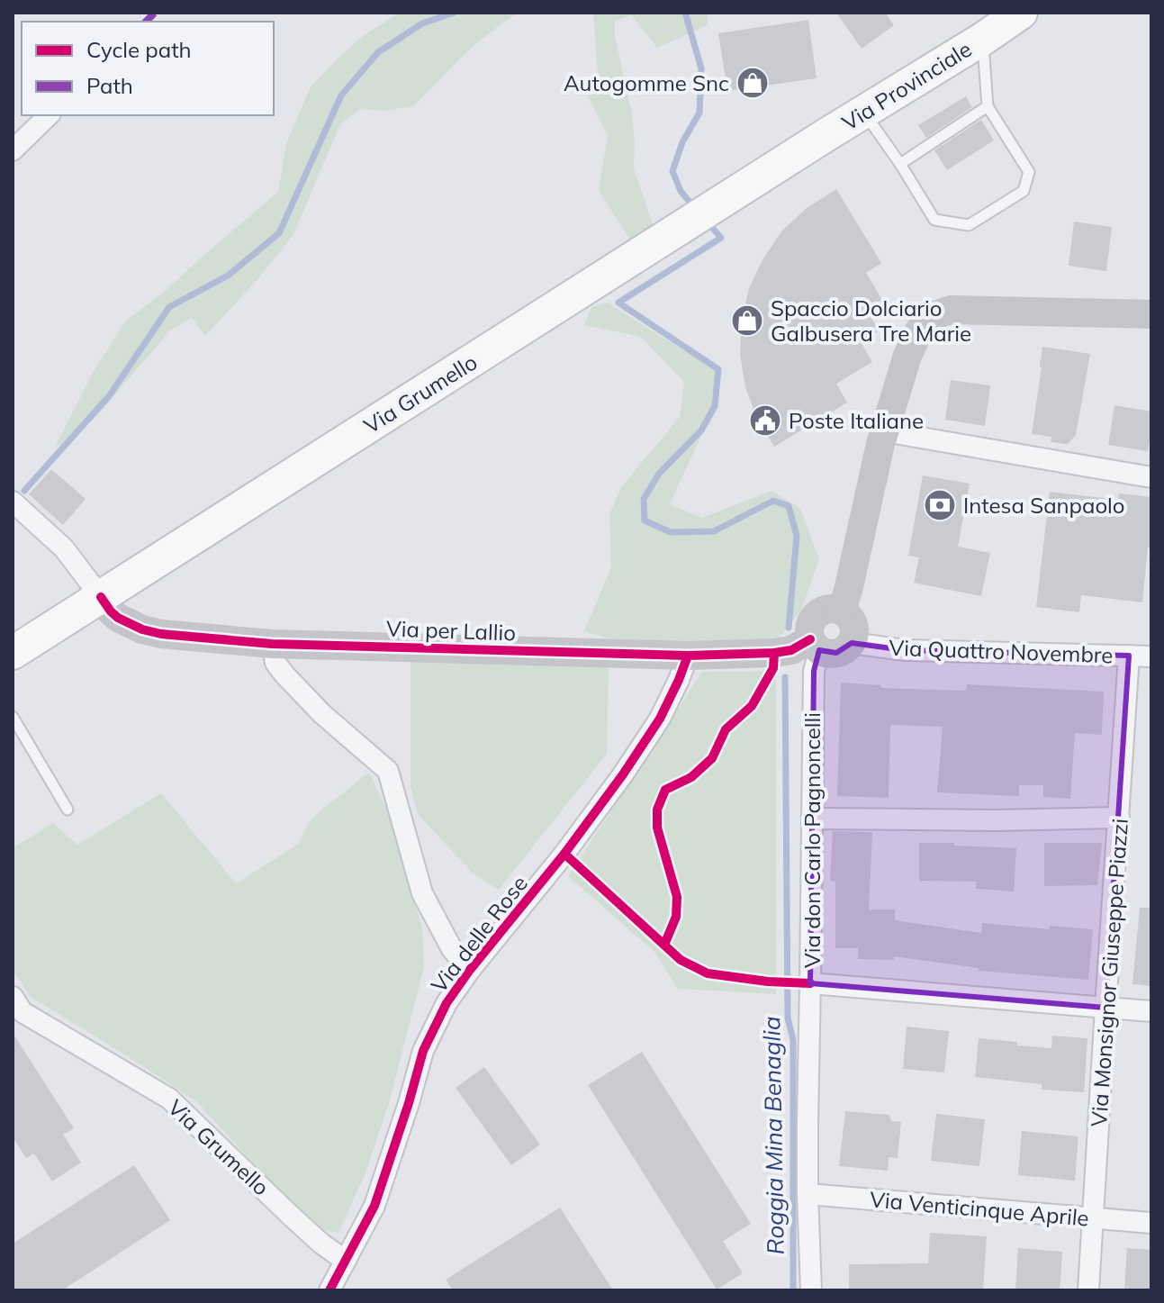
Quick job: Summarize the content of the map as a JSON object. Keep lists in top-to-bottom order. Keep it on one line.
{"streets":{"main road":["Via Provinciale","Via Grumello"],"street":["Via per Lallio","Via Quattro Novembre","Via don Carlo Pagnoncelli","Via delle Rose","Via Monsignor Giuseppe Piazzi","Via Venticinque Aprile"]},"crossings":[["Via Provinciale","Via Grumello"],["Via Grumello","Via per Lallio"],["Via Grumello","Via delle Rose"],["Via per Lallio","Via Quattro Novembre"],["Via per Lallio","Via don Carlo Pagnoncelli"],["Via per Lallio","Via delle Rose"],["Via Quattro Novembre","Via don Carlo Pagnoncelli"],["Via Quattro Novembre","Via Monsignor Giuseppe Piazzi"],["Via don Carlo Pagnoncelli","Via Venticinque Aprile"],["Via Monsignor Giuseppe Piazzi","Via Venticinque Aprile"]],"water":["Roggia Mina Benaglia"],"places":{"shop":["Autogomme Snc","Spaccio Dolciario Galbusera Tre Marie"],"public building":["Poste Italiane"],"bank":["Intesa Sanpaolo"]},"legend":["Cycle path","Path"]}
